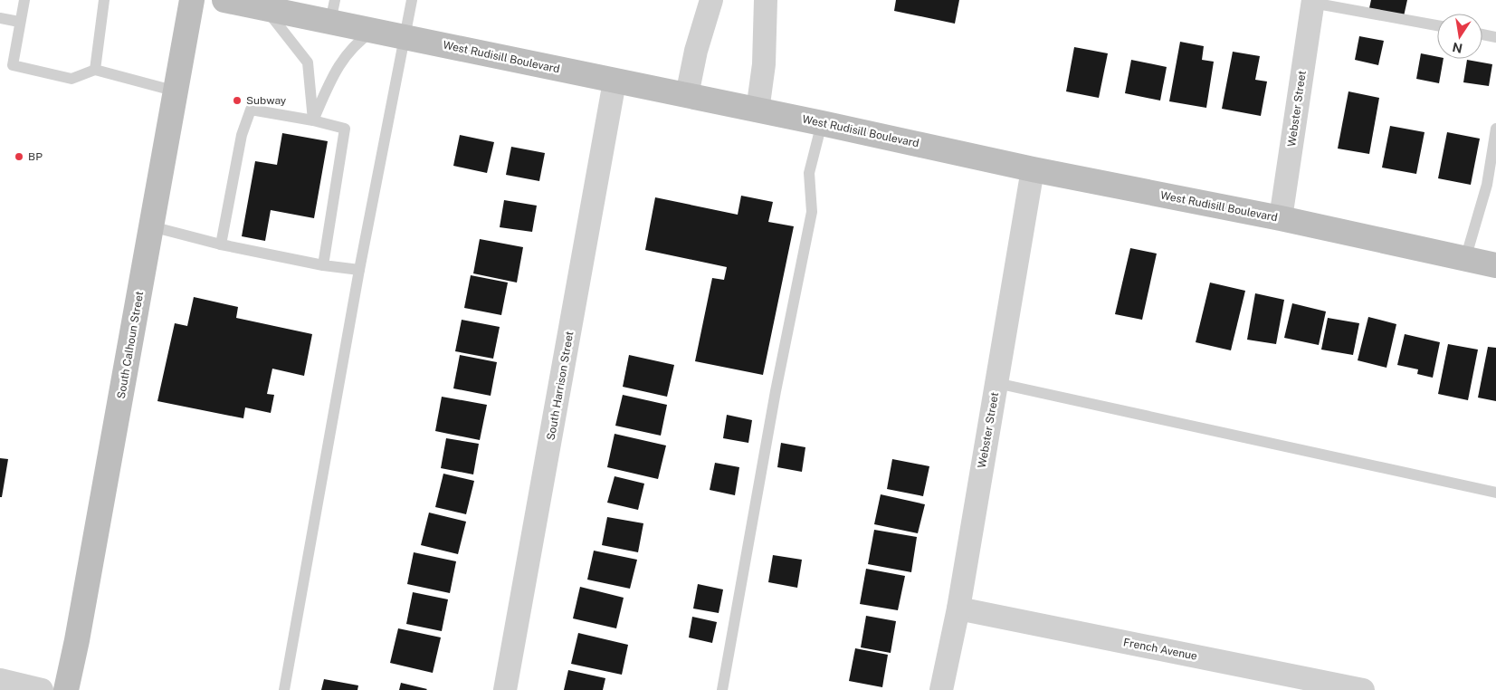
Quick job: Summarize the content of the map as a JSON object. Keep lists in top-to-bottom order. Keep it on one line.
{"streets":{"street":["West Rudisill Boulevard","Webster Street","South Calhoun Street","South Harrison Street","French Avenue"]},"crossings":[["West Rudisill Boulevard","Webster Street"],["West Rudisill Boulevard","South Harrison Street"],["Webster Street","French Avenue"]],"places":["Subway","BP"],"north":"bottom"}
